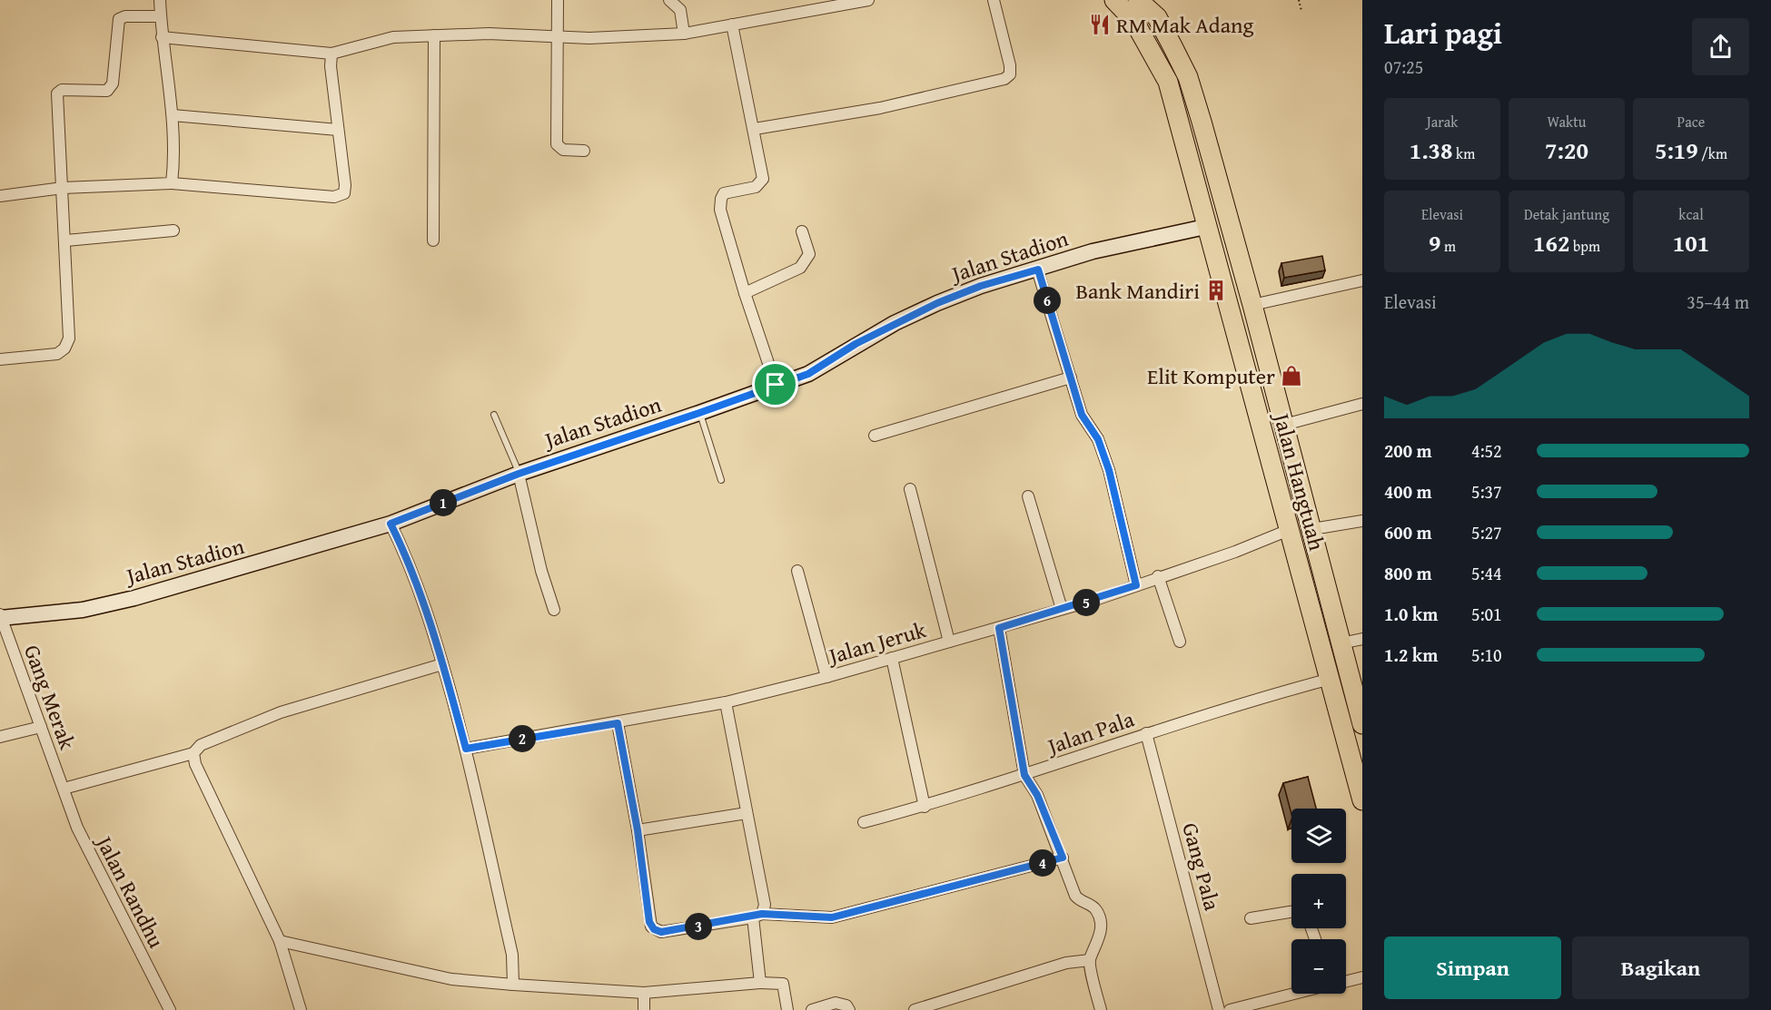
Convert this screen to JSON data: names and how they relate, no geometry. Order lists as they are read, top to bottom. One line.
{"streets":{"highway":["Jalan Hangtuah"],"street":["Jalan Stadion","Jalan Jeruk","Gang Merak","Jalan Pala","Gang Pala","Jalan Randhu"]},"crossings":[["Jalan Stadion","Jalan Hangtuah"],["Jalan Stadion","Gang Merak"],["Jalan Hangtuah","Jalan Jeruk"],["Jalan Hangtuah","Jalan Pala"],["Gang Merak","Jalan Randhu"],["Jalan Pala","Gang Pala"]],"places":{"restaurant":["RM Mak Adang"],"building":["Bank Mandiri"],"shop":["Elit Komputer"]},"page":{"heading":["Lari pagi","07:25"],"stats":[["Jarak","1.38 km"],["Waktu","7:20"],["Pace","5:19 /km"],["Elevasi","9 m"],["Detak jantung","162 bpm"],["kcal","101"]],"chart":["Elevasi","35–44 m"],"pins":["6","1","5","2","4","3"],"list":[{"name":"200 m","note":"4:52"},{"name":"400 m","note":"5:37"},{"name":"600 m","note":"5:27"},{"name":"800 m","note":"5:44"},{"name":"1.0 km","note":"5:01"},{"name":"1.2 km","note":"5:10"}],"map_buttons":["+","−"],"buttons":["Simpan","Bagikan"]}}
